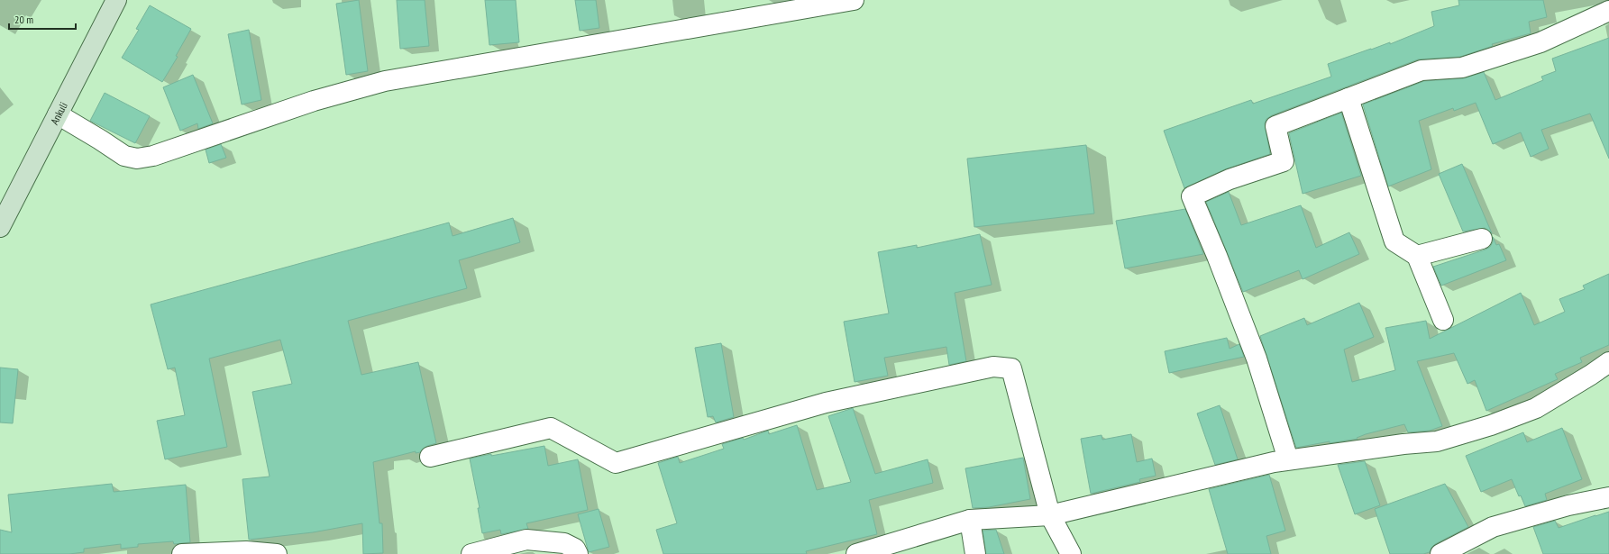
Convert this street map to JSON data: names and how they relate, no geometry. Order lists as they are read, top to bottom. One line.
{"streets":{"main road":["Ankuli"]},"scale_bar":"20 m"}
